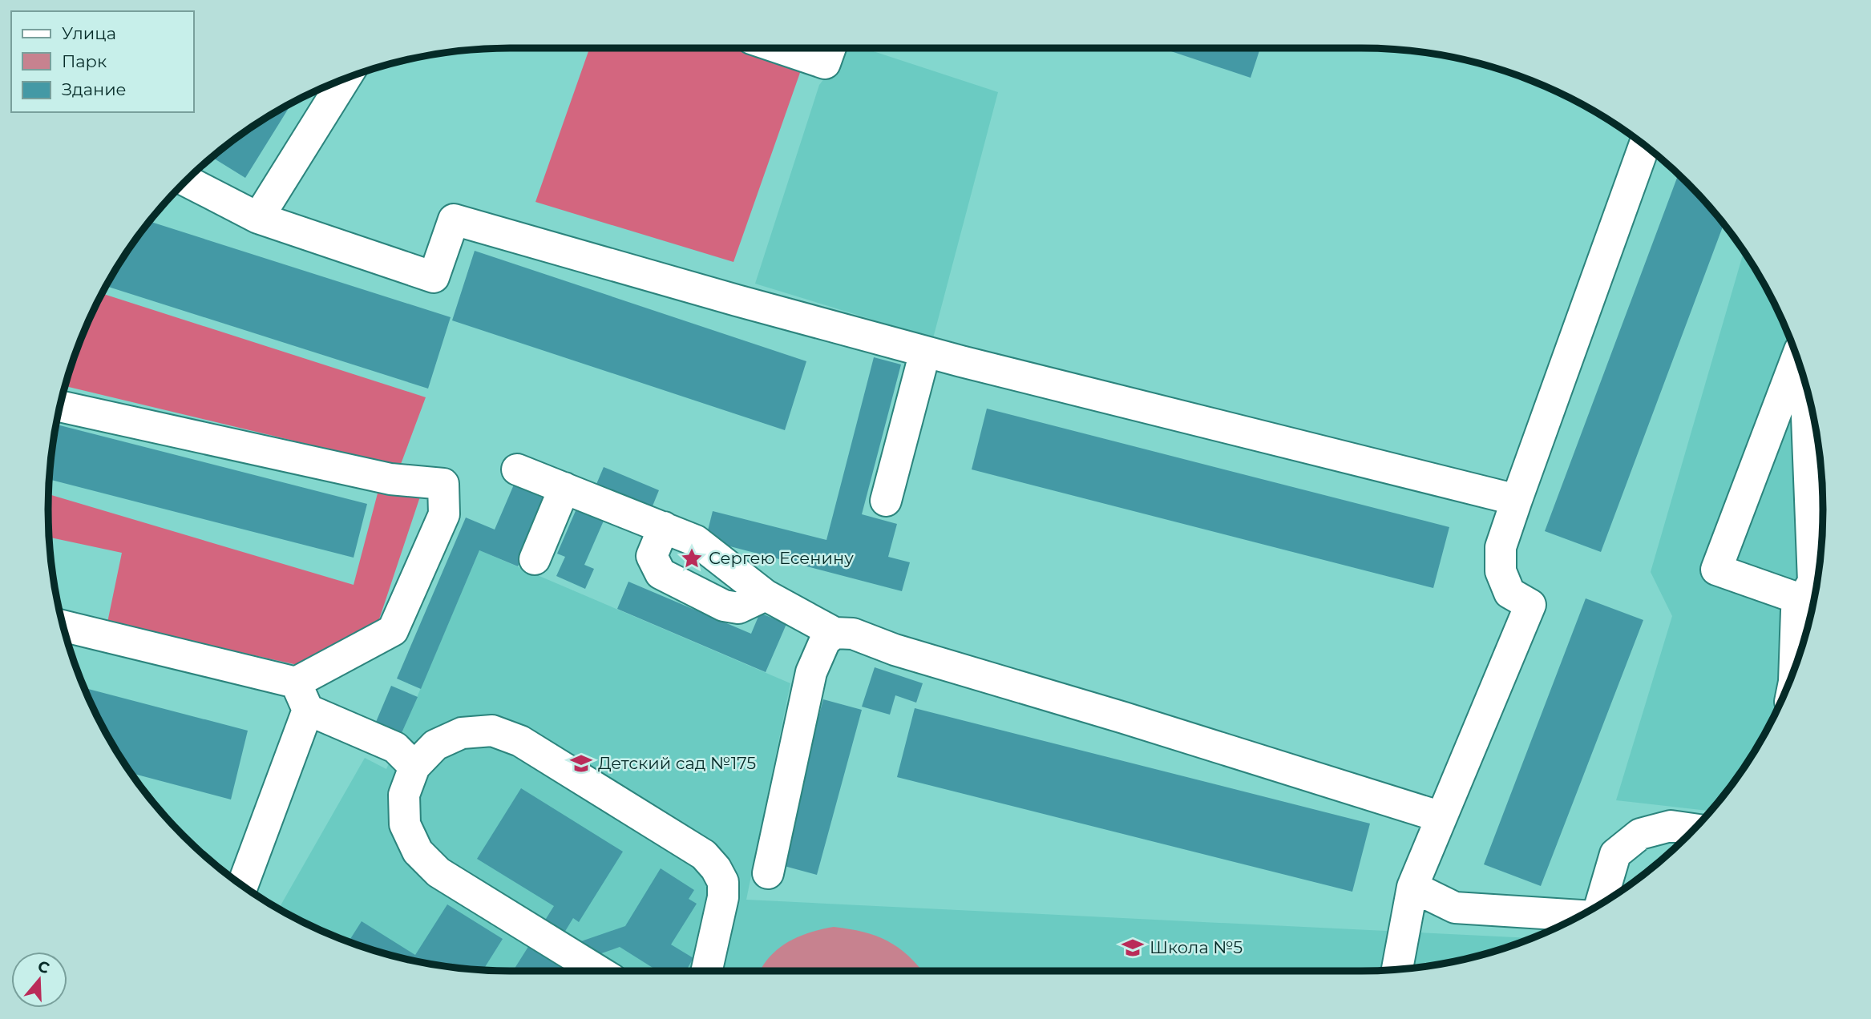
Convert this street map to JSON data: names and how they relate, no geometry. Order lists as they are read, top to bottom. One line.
{"places":{"place":["Сергею Есенину"],"school or university":["Детский сад №175","Школа №5"]},"legend":["Улица","Парк","Здание"],"north":"top"}
